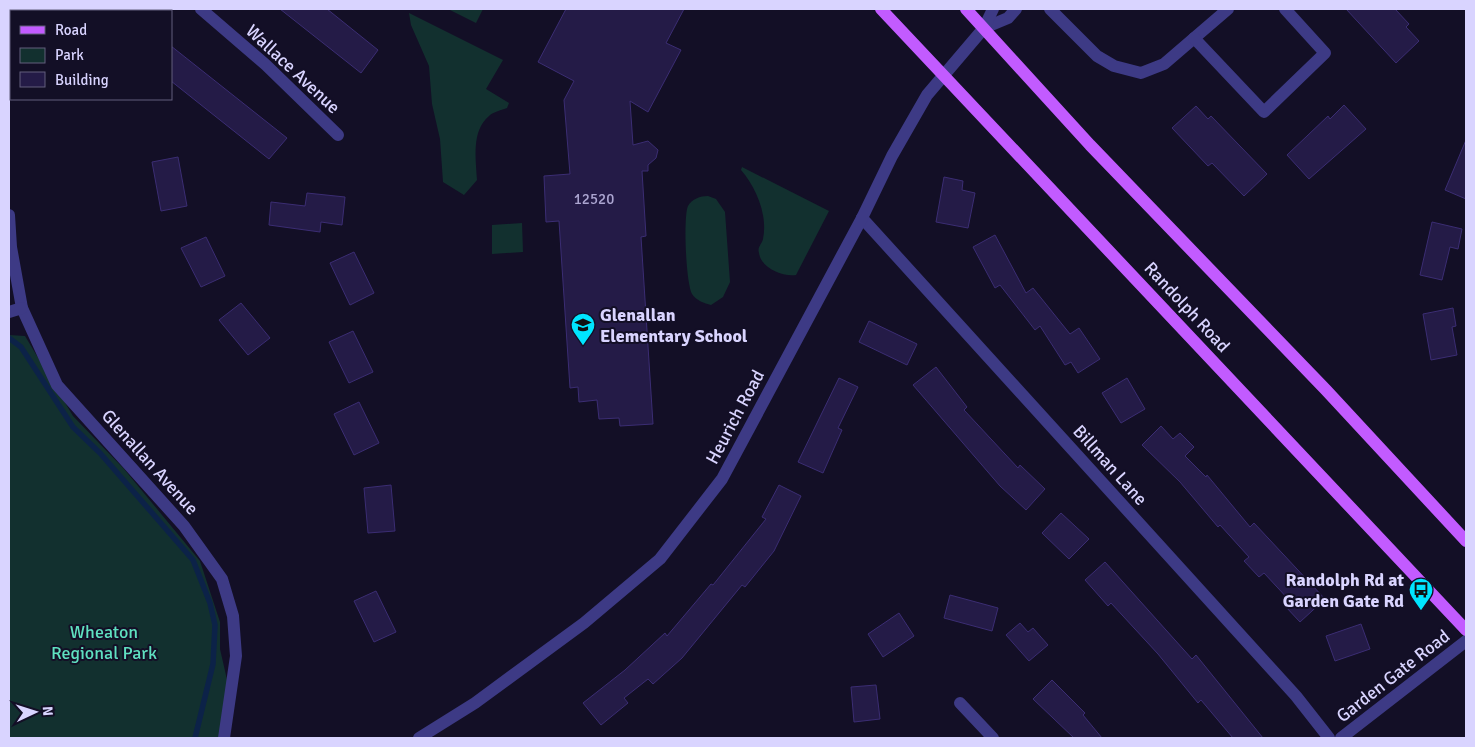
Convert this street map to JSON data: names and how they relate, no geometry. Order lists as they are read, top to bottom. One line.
{"streets":{"main road":["Randolph Road"],"street":["Wallace Avenue","Heurich Road","Glenallan Avenue","Billman Lane","Garden Gate Road"]},"crossings":[["Randolph Road","Heurich Road"],["Heurich Road","Billman Lane"]],"parks":["Wheaton Regional Park"],"places":{"school or university":["Glenallan Elementary School"],"bus stop":["Randolph Rd at Garden Gate Rd"]},"house_numbers":["12520"],"legend":["Road","Park","Building"],"north":"right"}
